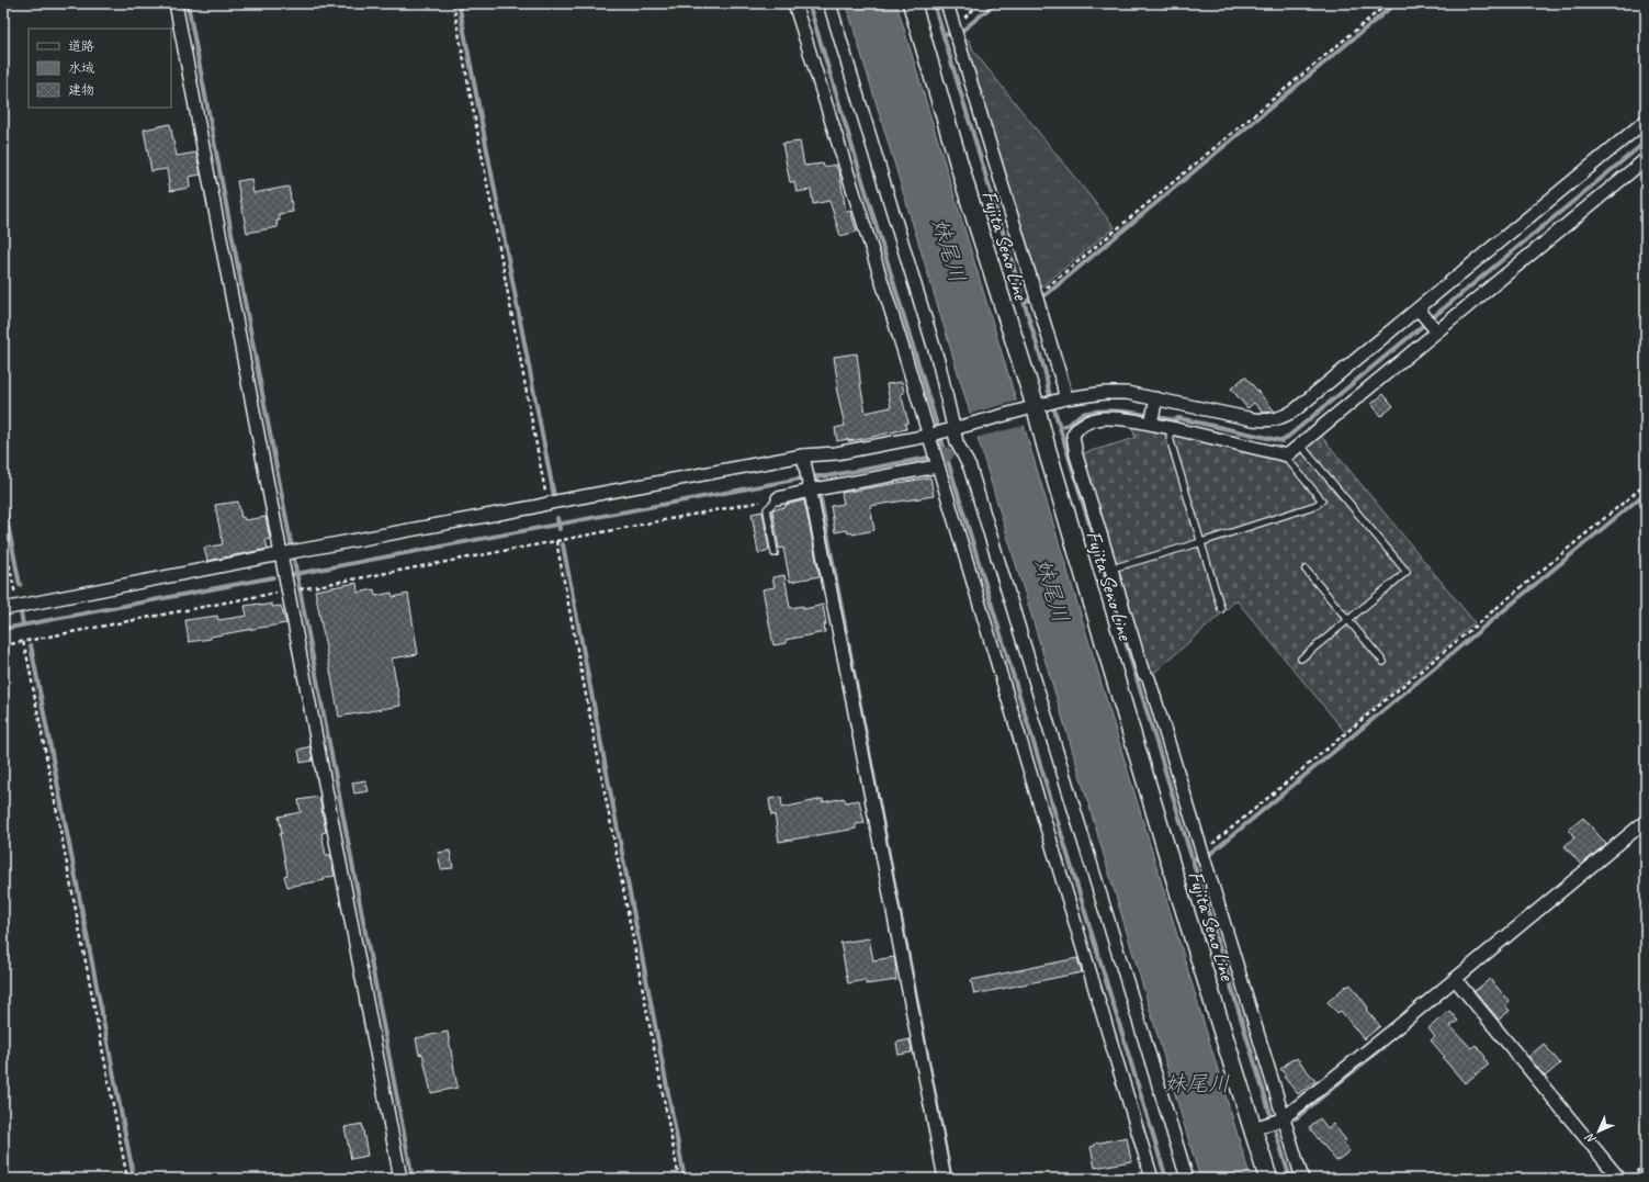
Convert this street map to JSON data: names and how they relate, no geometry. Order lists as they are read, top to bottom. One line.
{"streets":{"main road":["Fujita Seno Line"]},"water":["妹尾川"],"legend":["道路","水域","建物"],"north":"bottom left"}
